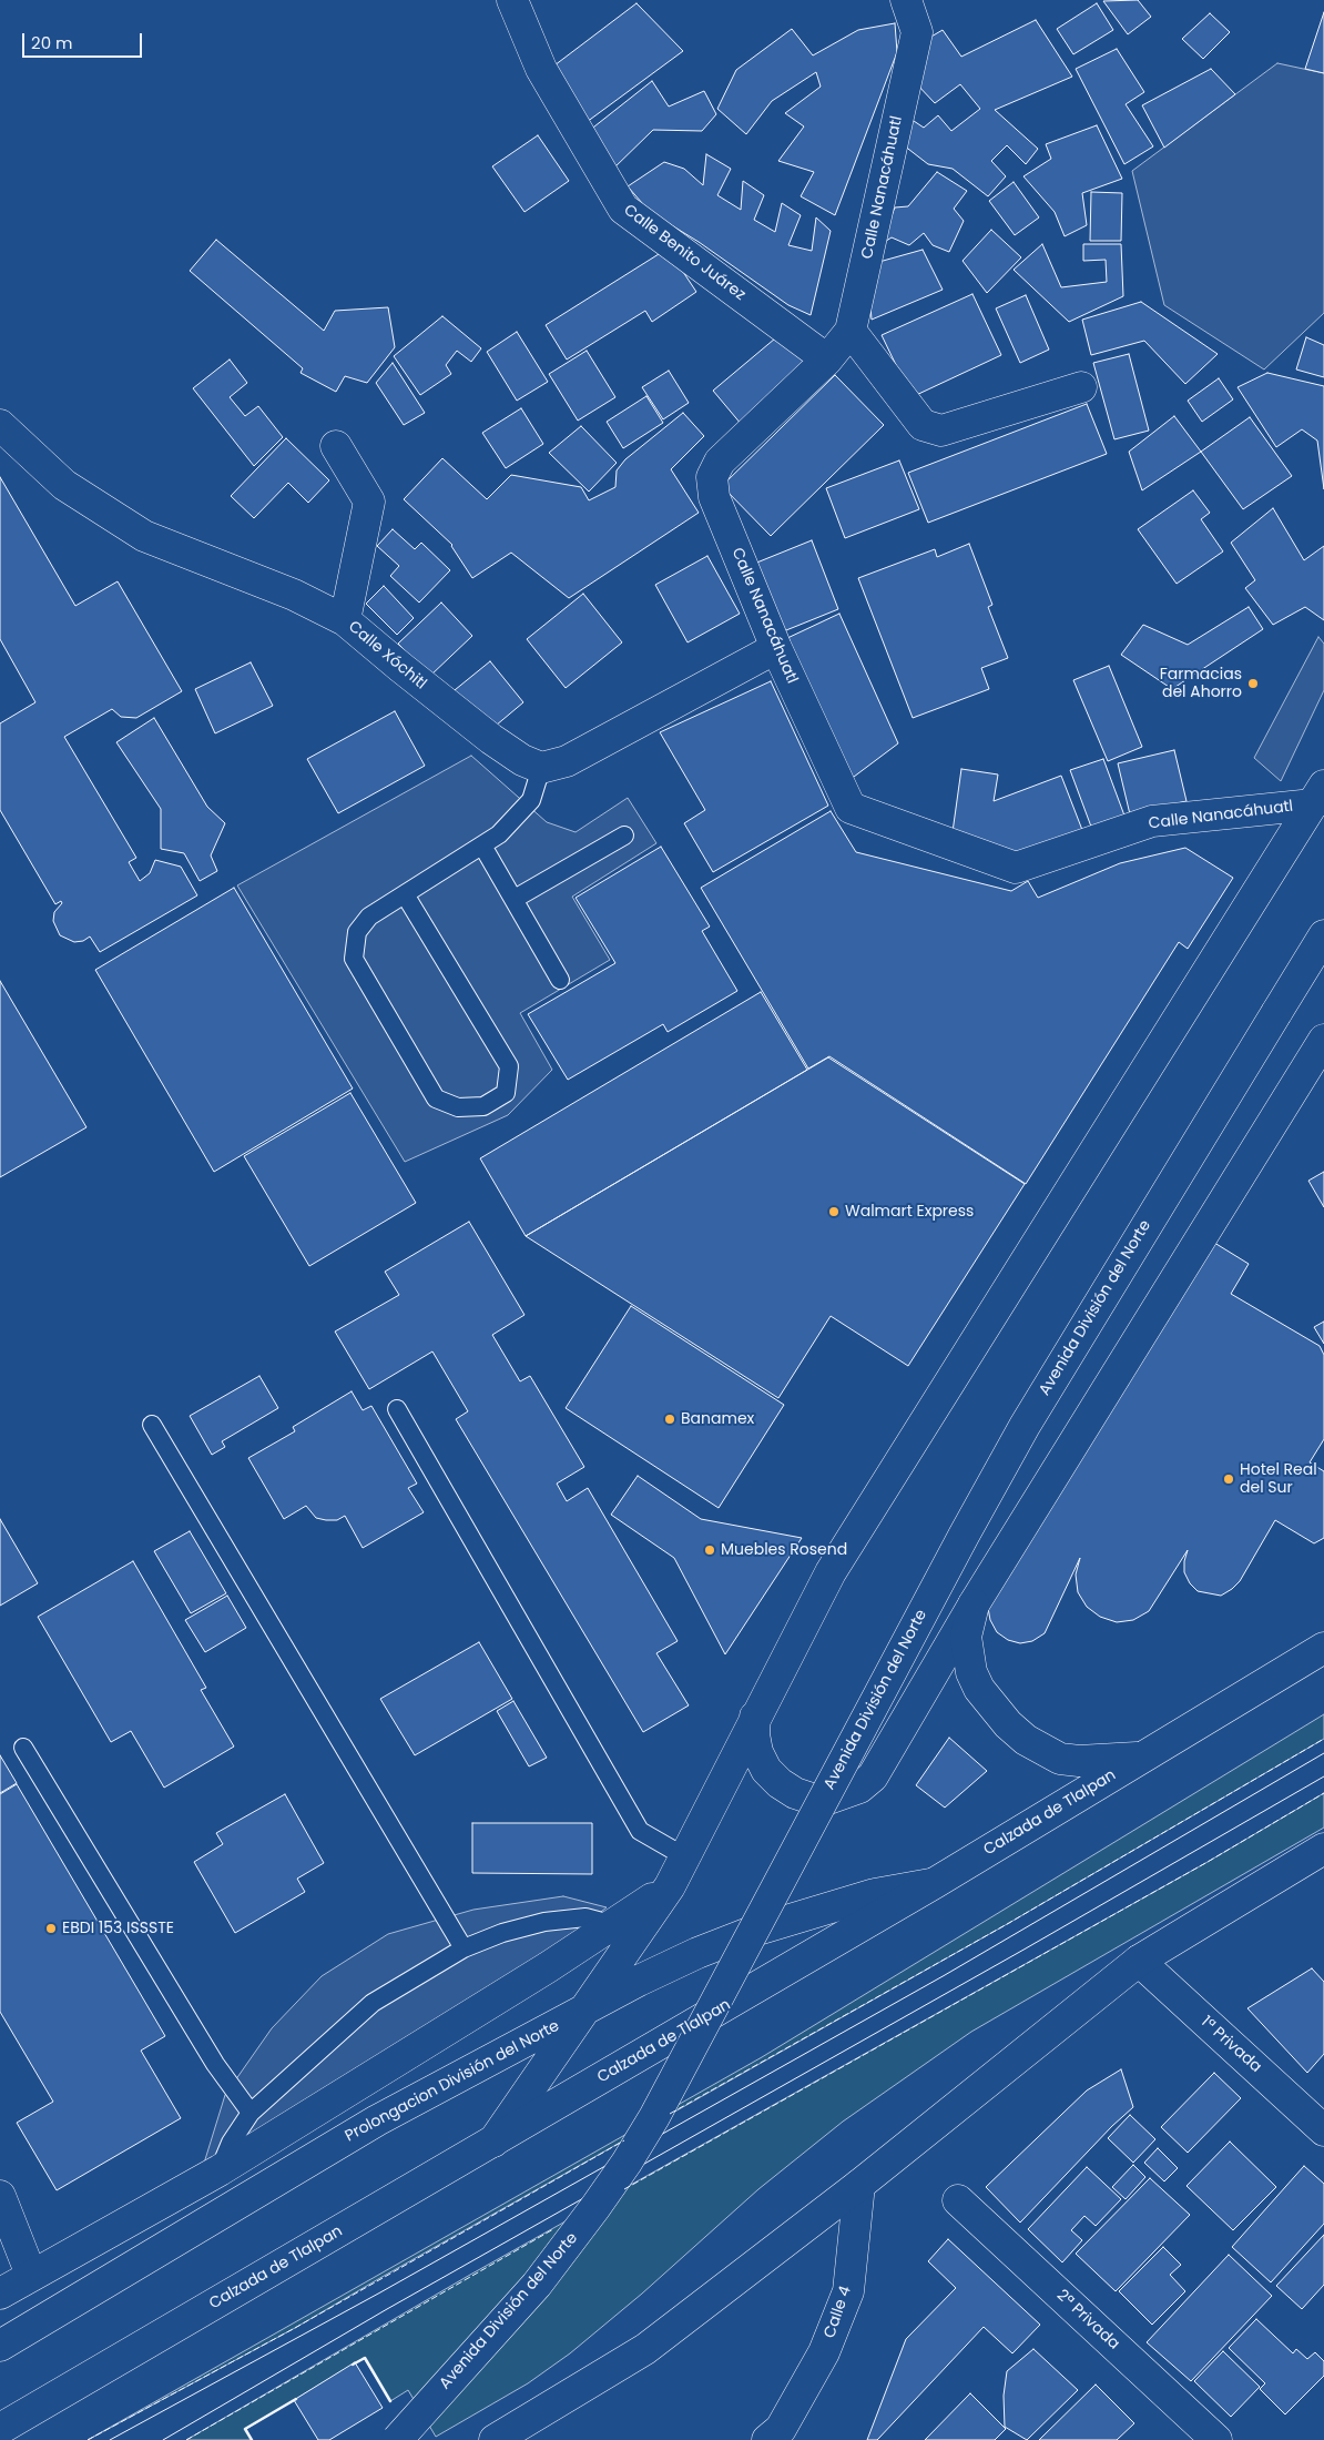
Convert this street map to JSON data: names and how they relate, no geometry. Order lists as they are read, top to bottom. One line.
{"streets":{"main road":["Calle Nanacáhuatl","Calle Benito Juárez","Calle Xóchitl","Avenida División del Norte","Calzada de Tlalpan","1ª Privada","Prolongacion División del Norte","Calle 4","2ª Privada"]},"crossings":[["Calle Nanacáhuatl","Calle Benito Juárez"],["Calzada de Tlalpan","Prolongacion División del Norte"]],"places":["Farmacias del Ahorro","Walmart Express","Banamex","Hotel Real del Sur","Muebles Rosend","EBDI 153 ISSSTE"],"scale_bar":"20 m"}
